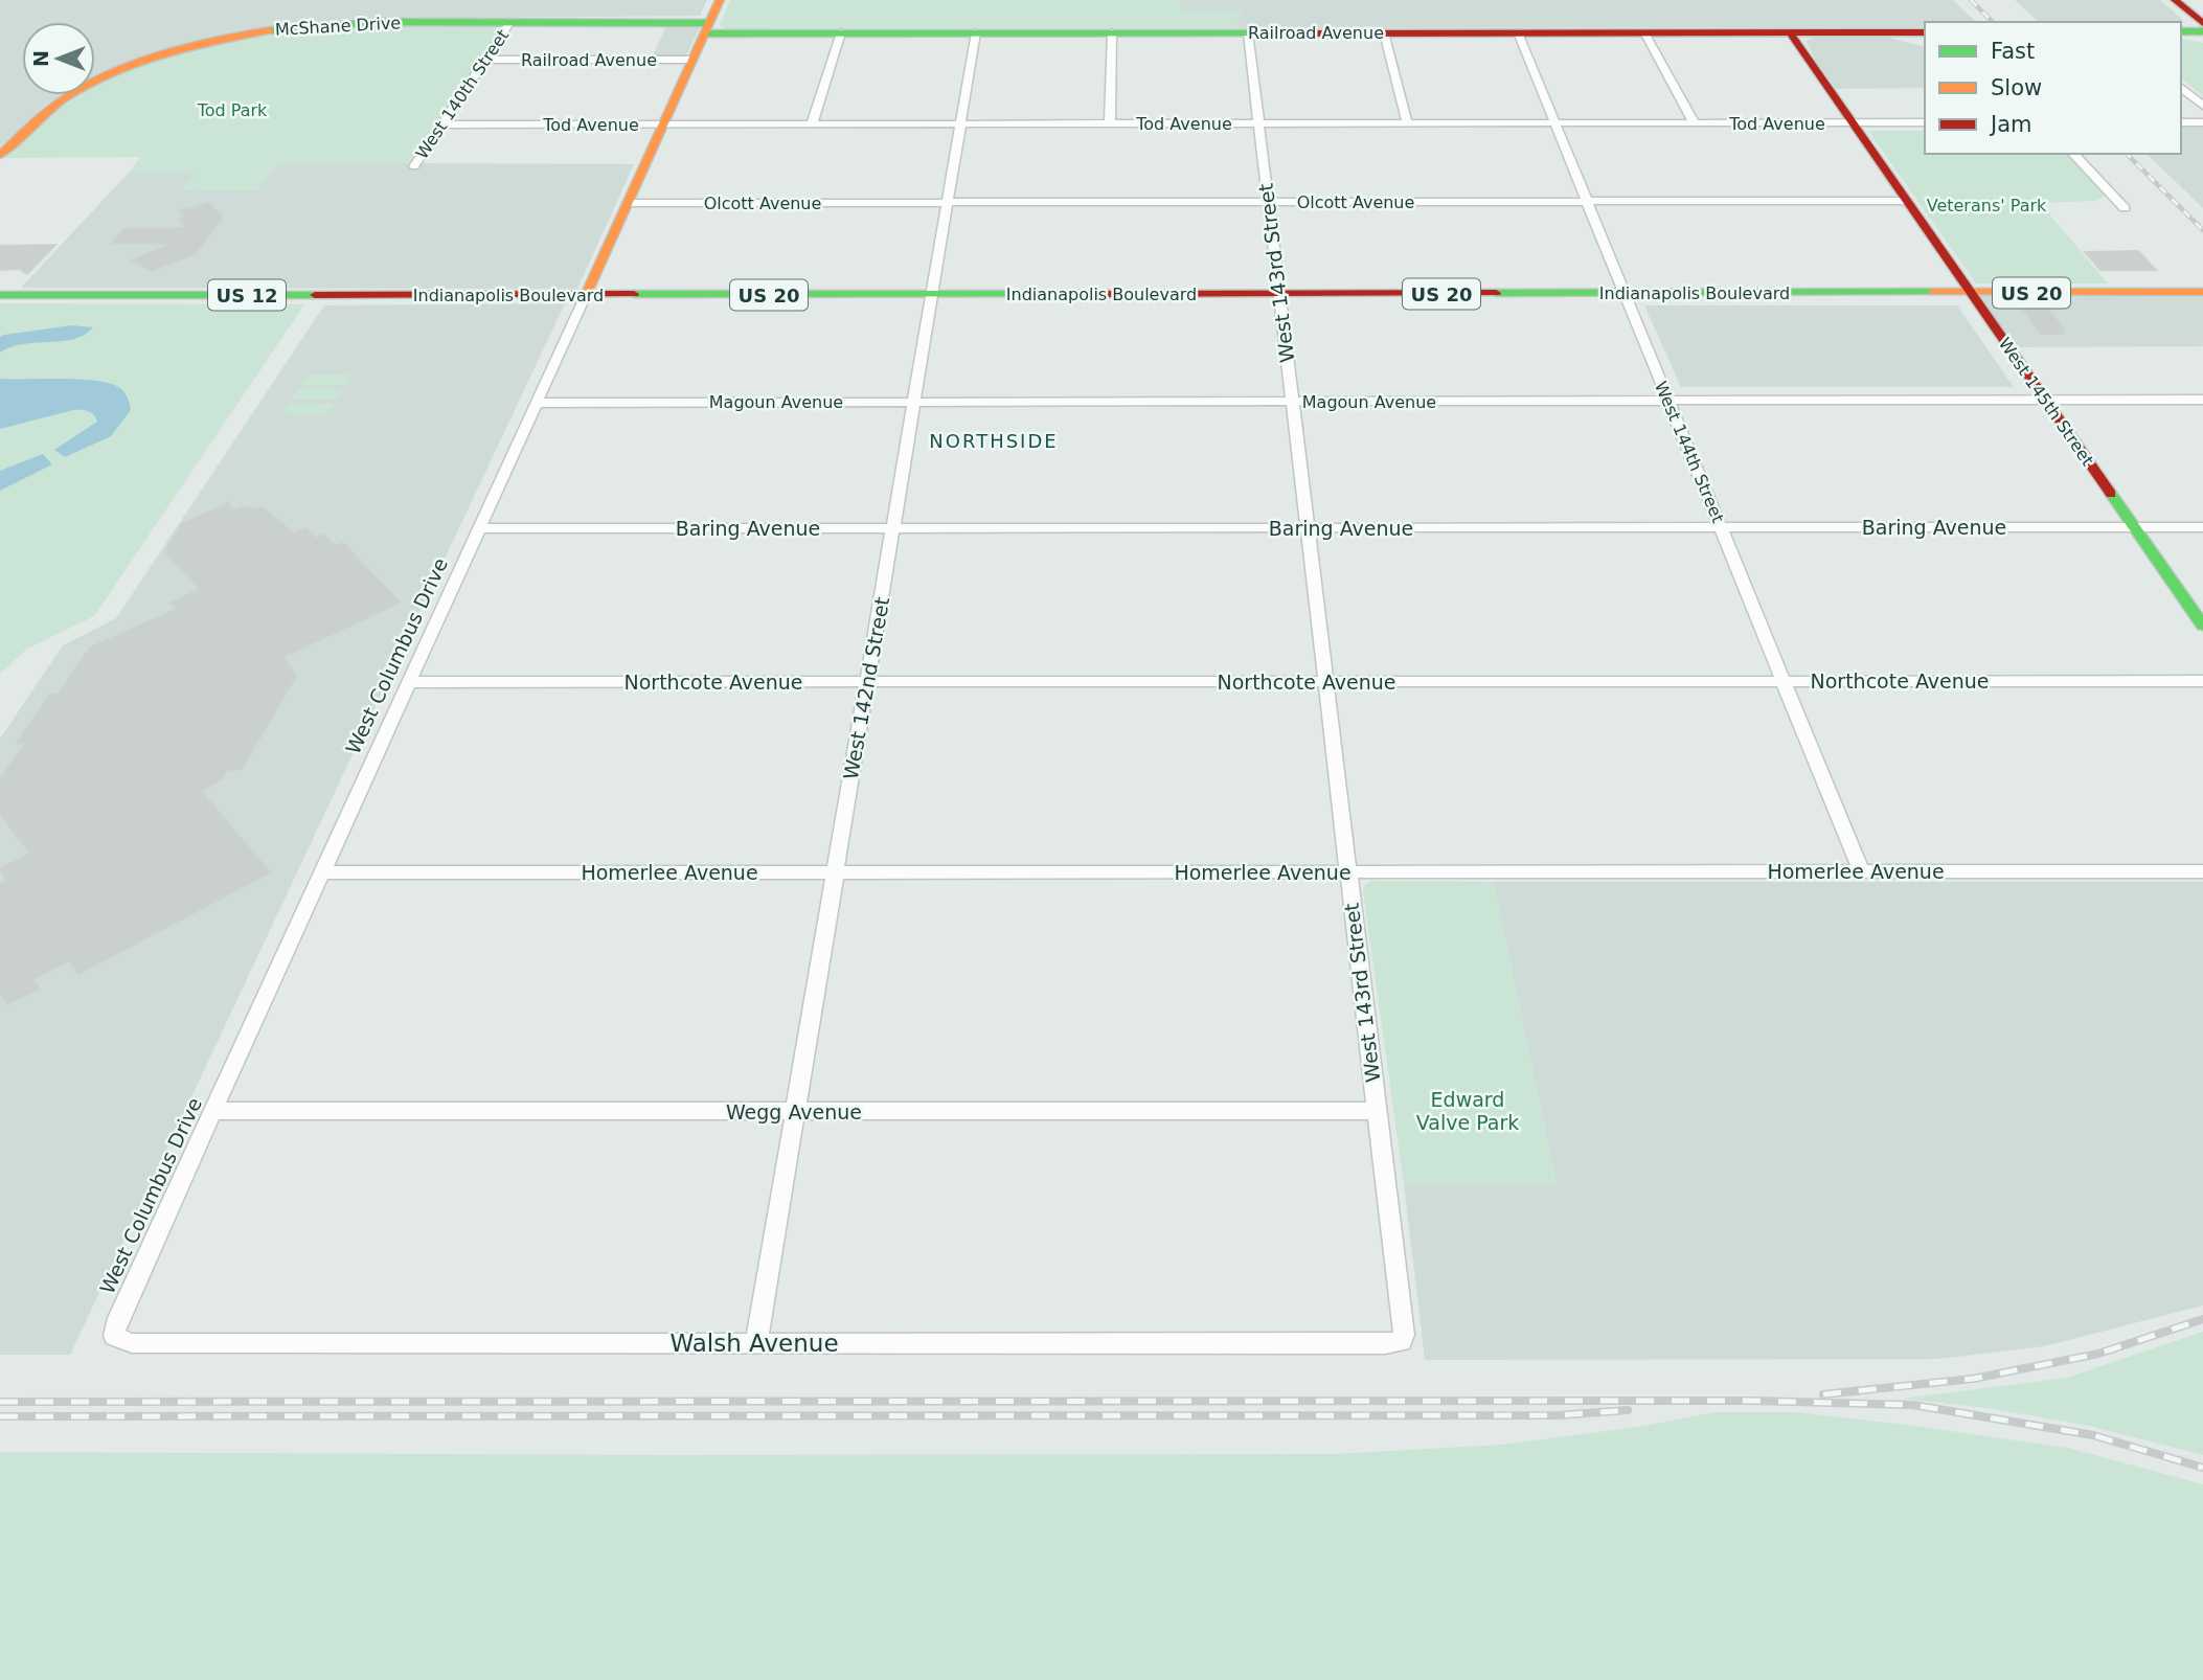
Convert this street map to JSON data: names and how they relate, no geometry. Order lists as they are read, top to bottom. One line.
{"streets":{"street":["McShane Drive","Railroad Avenue","West 140th Street","Tod Avenue","Olcott Avenue","West 143rd Street","Indianapolis Boulevard","US 20","US 12","Magoun Avenue","West 145th Street","West 144th Street","Baring Avenue","West Columbus Drive","Northcote Avenue","West 142nd Street","Homerlee Avenue","Wegg Avenue","Walsh Avenue"]},"crossings":[["McShane Drive","Railroad Avenue"],["McShane Drive","West 140th Street"],["McShane Drive","West Columbus Drive"],["Railroad Avenue","West 140th Street"],["Railroad Avenue","West 143rd Street"],["Railroad Avenue","West 145th Street"],["Railroad Avenue","West 144th Street"],["Railroad Avenue","West Columbus Drive"],["Railroad Avenue","West 142nd Street"],["West 140th Street","Tod Avenue"],["Tod Avenue","West 143rd Street"],["Tod Avenue","West 145th Street"],["Tod Avenue","West 144th Street"],["Tod Avenue","West Columbus Drive"],["Tod Avenue","West 142nd Street"],["Olcott Avenue","West 143rd Street"],["Olcott Avenue","West 145th Street"],["Olcott Avenue","West 144th Street"],["Olcott Avenue","West Columbus Drive"],["Olcott Avenue","West 142nd Street"],["West 143rd Street","Indianapolis Boulevard"],["West 143rd Street","Magoun Avenue"],["West 143rd Street","Baring Avenue"],["West 143rd Street","Northcote Avenue"],["West 143rd Street","Homerlee Avenue"],["West 143rd Street","Wegg Avenue"],["West 143rd Street","Walsh Avenue"],["Indianapolis Boulevard","West 145th Street"],["Indianapolis Boulevard","West 144th Street"],["Indianapolis Boulevard","West Columbus Drive"],["Indianapolis Boulevard","West 142nd Street"],["Magoun Avenue","West 145th Street"],["Magoun Avenue","West 144th Street"],["Magoun Avenue","West Columbus Drive"],["Magoun Avenue","West 142nd Street"],["West 145th Street","Baring Avenue"],["West 144th Street","Baring Avenue"],["West 144th Street","Northcote Avenue"],["West 144th Street","Homerlee Avenue"],["Baring Avenue","West Columbus Drive"],["Baring Avenue","West 142nd Street"],["West Columbus Drive","Northcote Avenue"],["West Columbus Drive","Homerlee Avenue"],["West Columbus Drive","Wegg Avenue"],["West Columbus Drive","Walsh Avenue"],["Northcote Avenue","West 142nd Street"],["West 142nd Street","Homerlee Avenue"],["West 142nd Street","Wegg Avenue"],["West 142nd Street","Walsh Avenue"]],"districts":["NORTHSIDE"],"parks":["Tod Park","Veterans' Park","Edward Valve Park"],"legend":["Fast","Slow","Jam"],"north":"left"}
